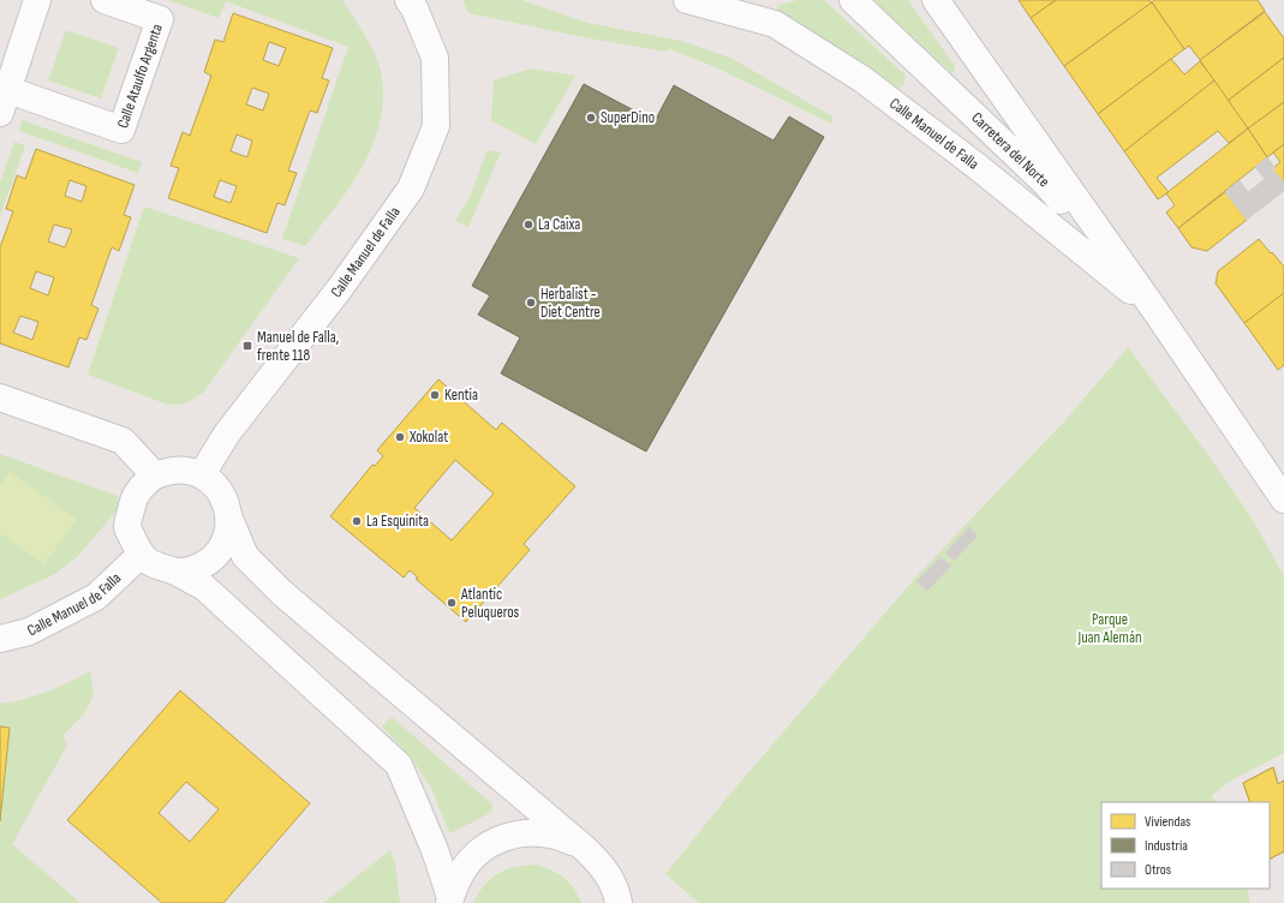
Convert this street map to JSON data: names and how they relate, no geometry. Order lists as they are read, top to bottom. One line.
{"streets":{"street":["Calle Ataulfo Argenta","Calle Manuel de Falla","Carretera del Norte"]},"crossings":[["Calle Manuel de Falla","Carretera del Norte"]],"parks":["Parque Juan Alemán"],"places":{"other":["SuperDino","La Caixa","Herbalist - Diet Centre","Kentia","Xokolat","La Esquinita","Atlantic Peluqueros"],"transit":["Manuel de Falla, frente 118"]},"legend":["Viviendas","Industria","Otros"]}
